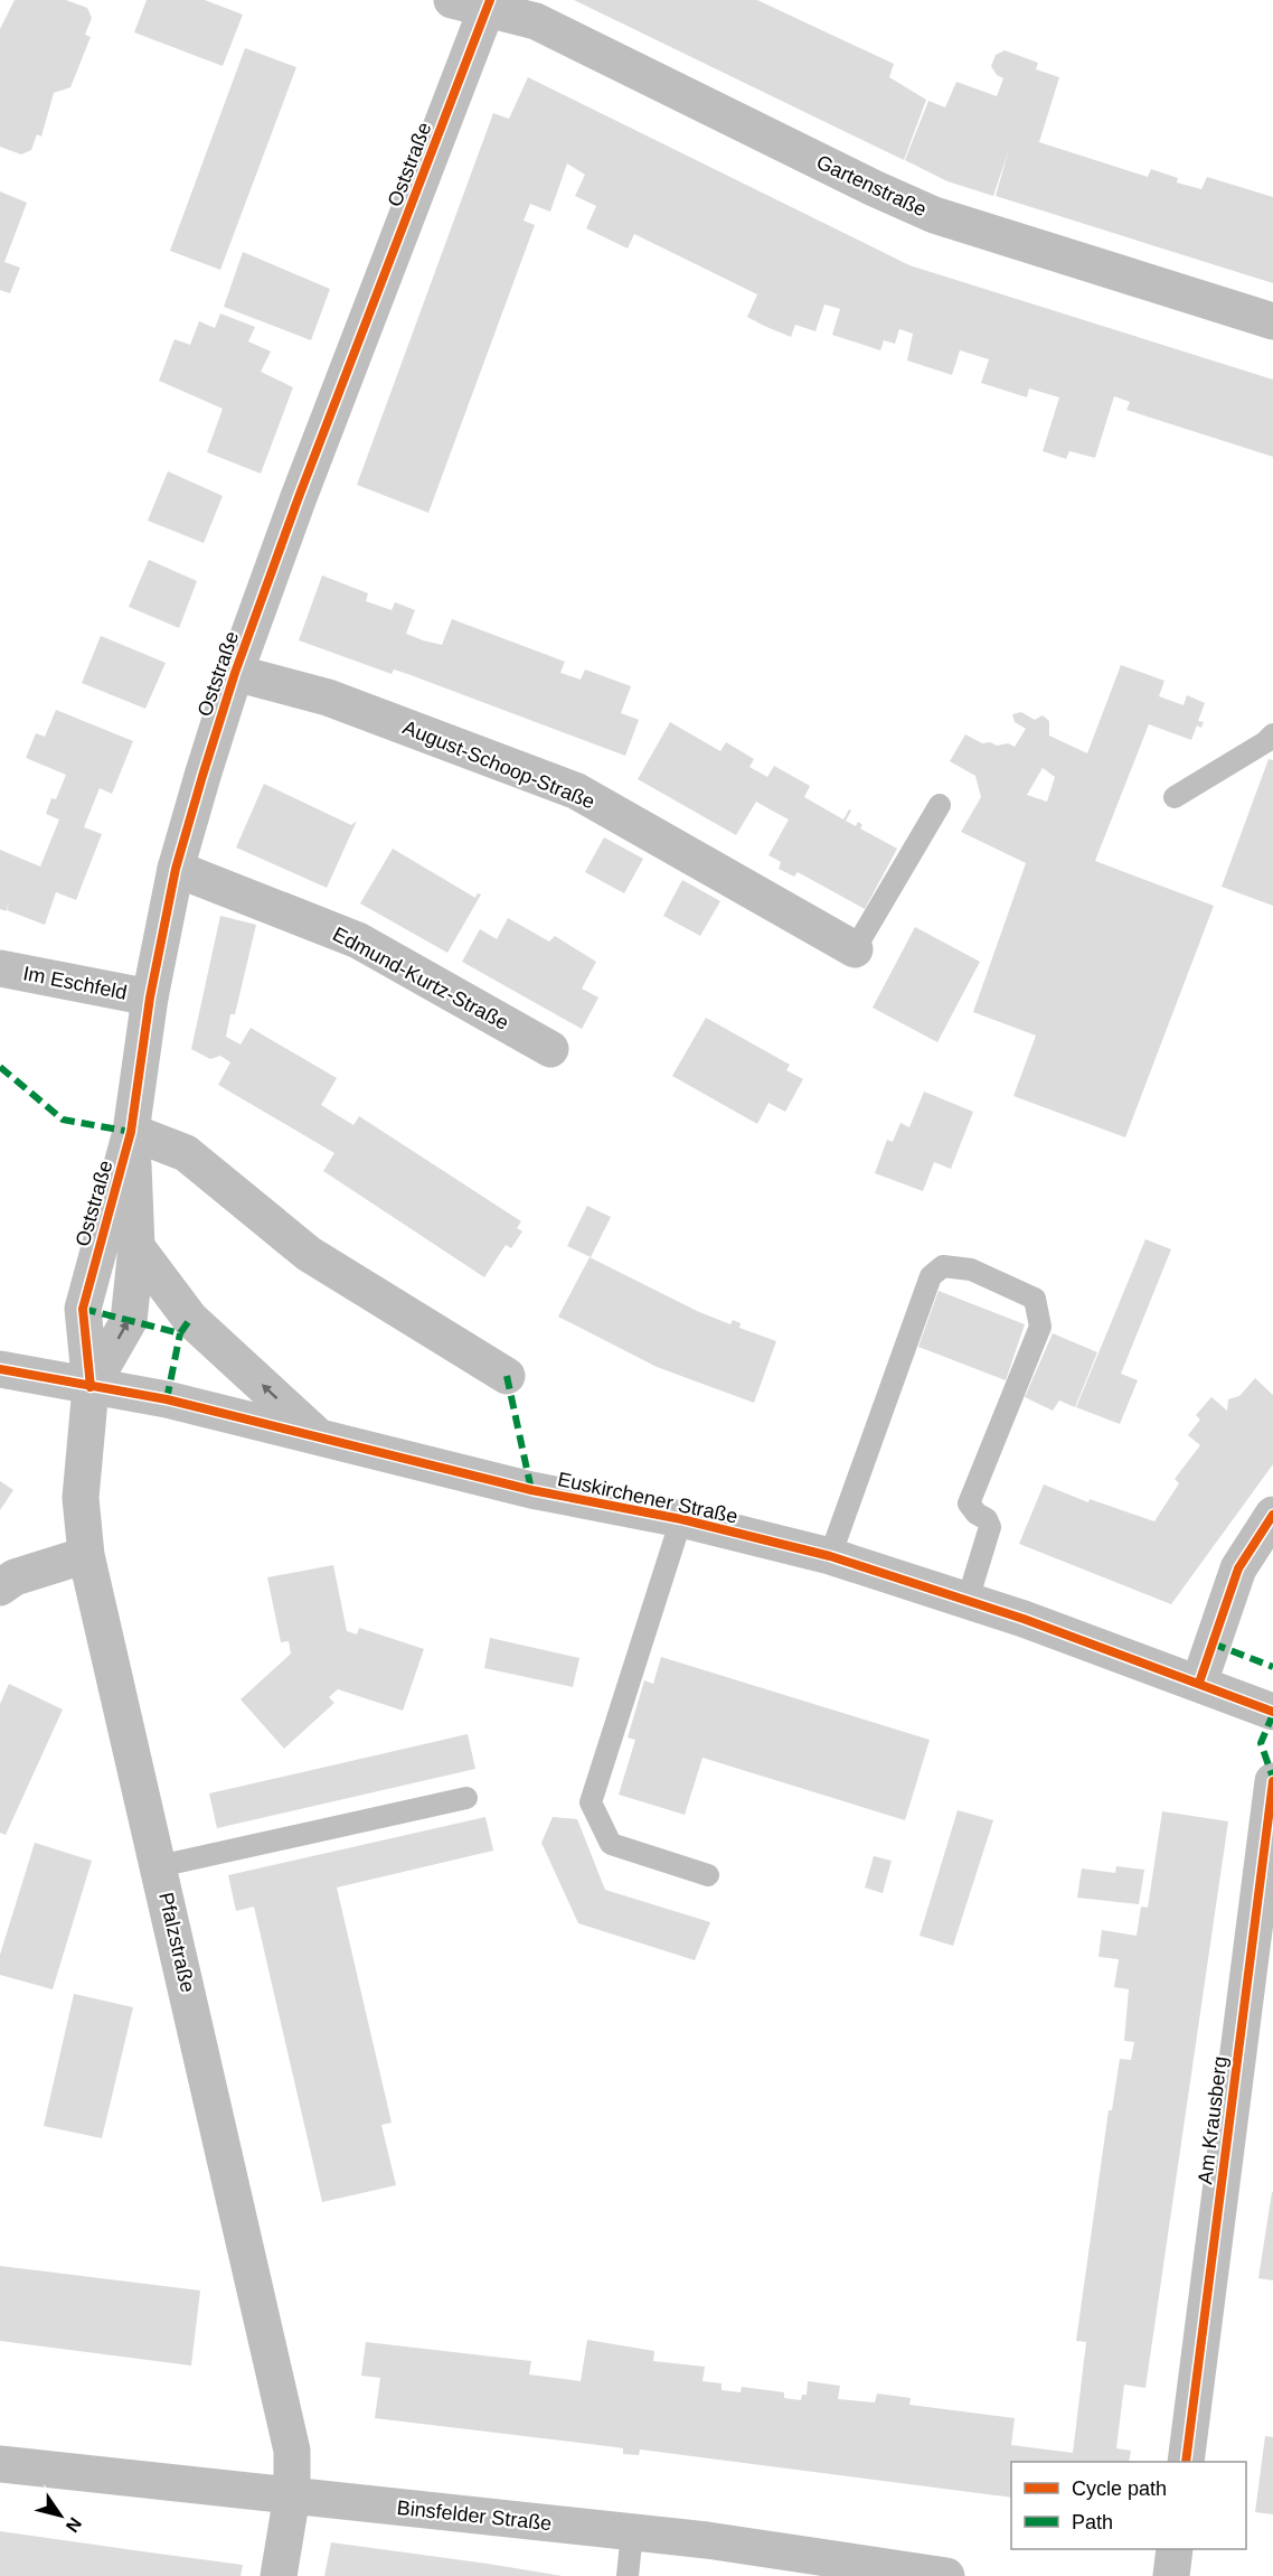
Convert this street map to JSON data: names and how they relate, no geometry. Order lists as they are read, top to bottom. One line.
{"streets":{"street":["Oststraße","Gartenstraße","August-Schoop-Straße","Edmund-Kurtz-Straße","Im Eschfeld","Euskirchener Straße","Pfalzstraße","Am Krausberg","Binsfelder Straße"]},"crossings":[["Oststraße","Gartenstraße"],["Oststraße","August-Schoop-Straße"],["Oststraße","Edmund-Kurtz-Straße"],["Oststraße","Im Eschfeld"],["Oststraße","Euskirchener Straße"],["Oststraße","Pfalzstraße"],["Euskirchener Straße","Pfalzstraße"],["Pfalzstraße","Binsfelder Straße"]],"legend":["Cycle path","Path"],"north":"bottom right"}
